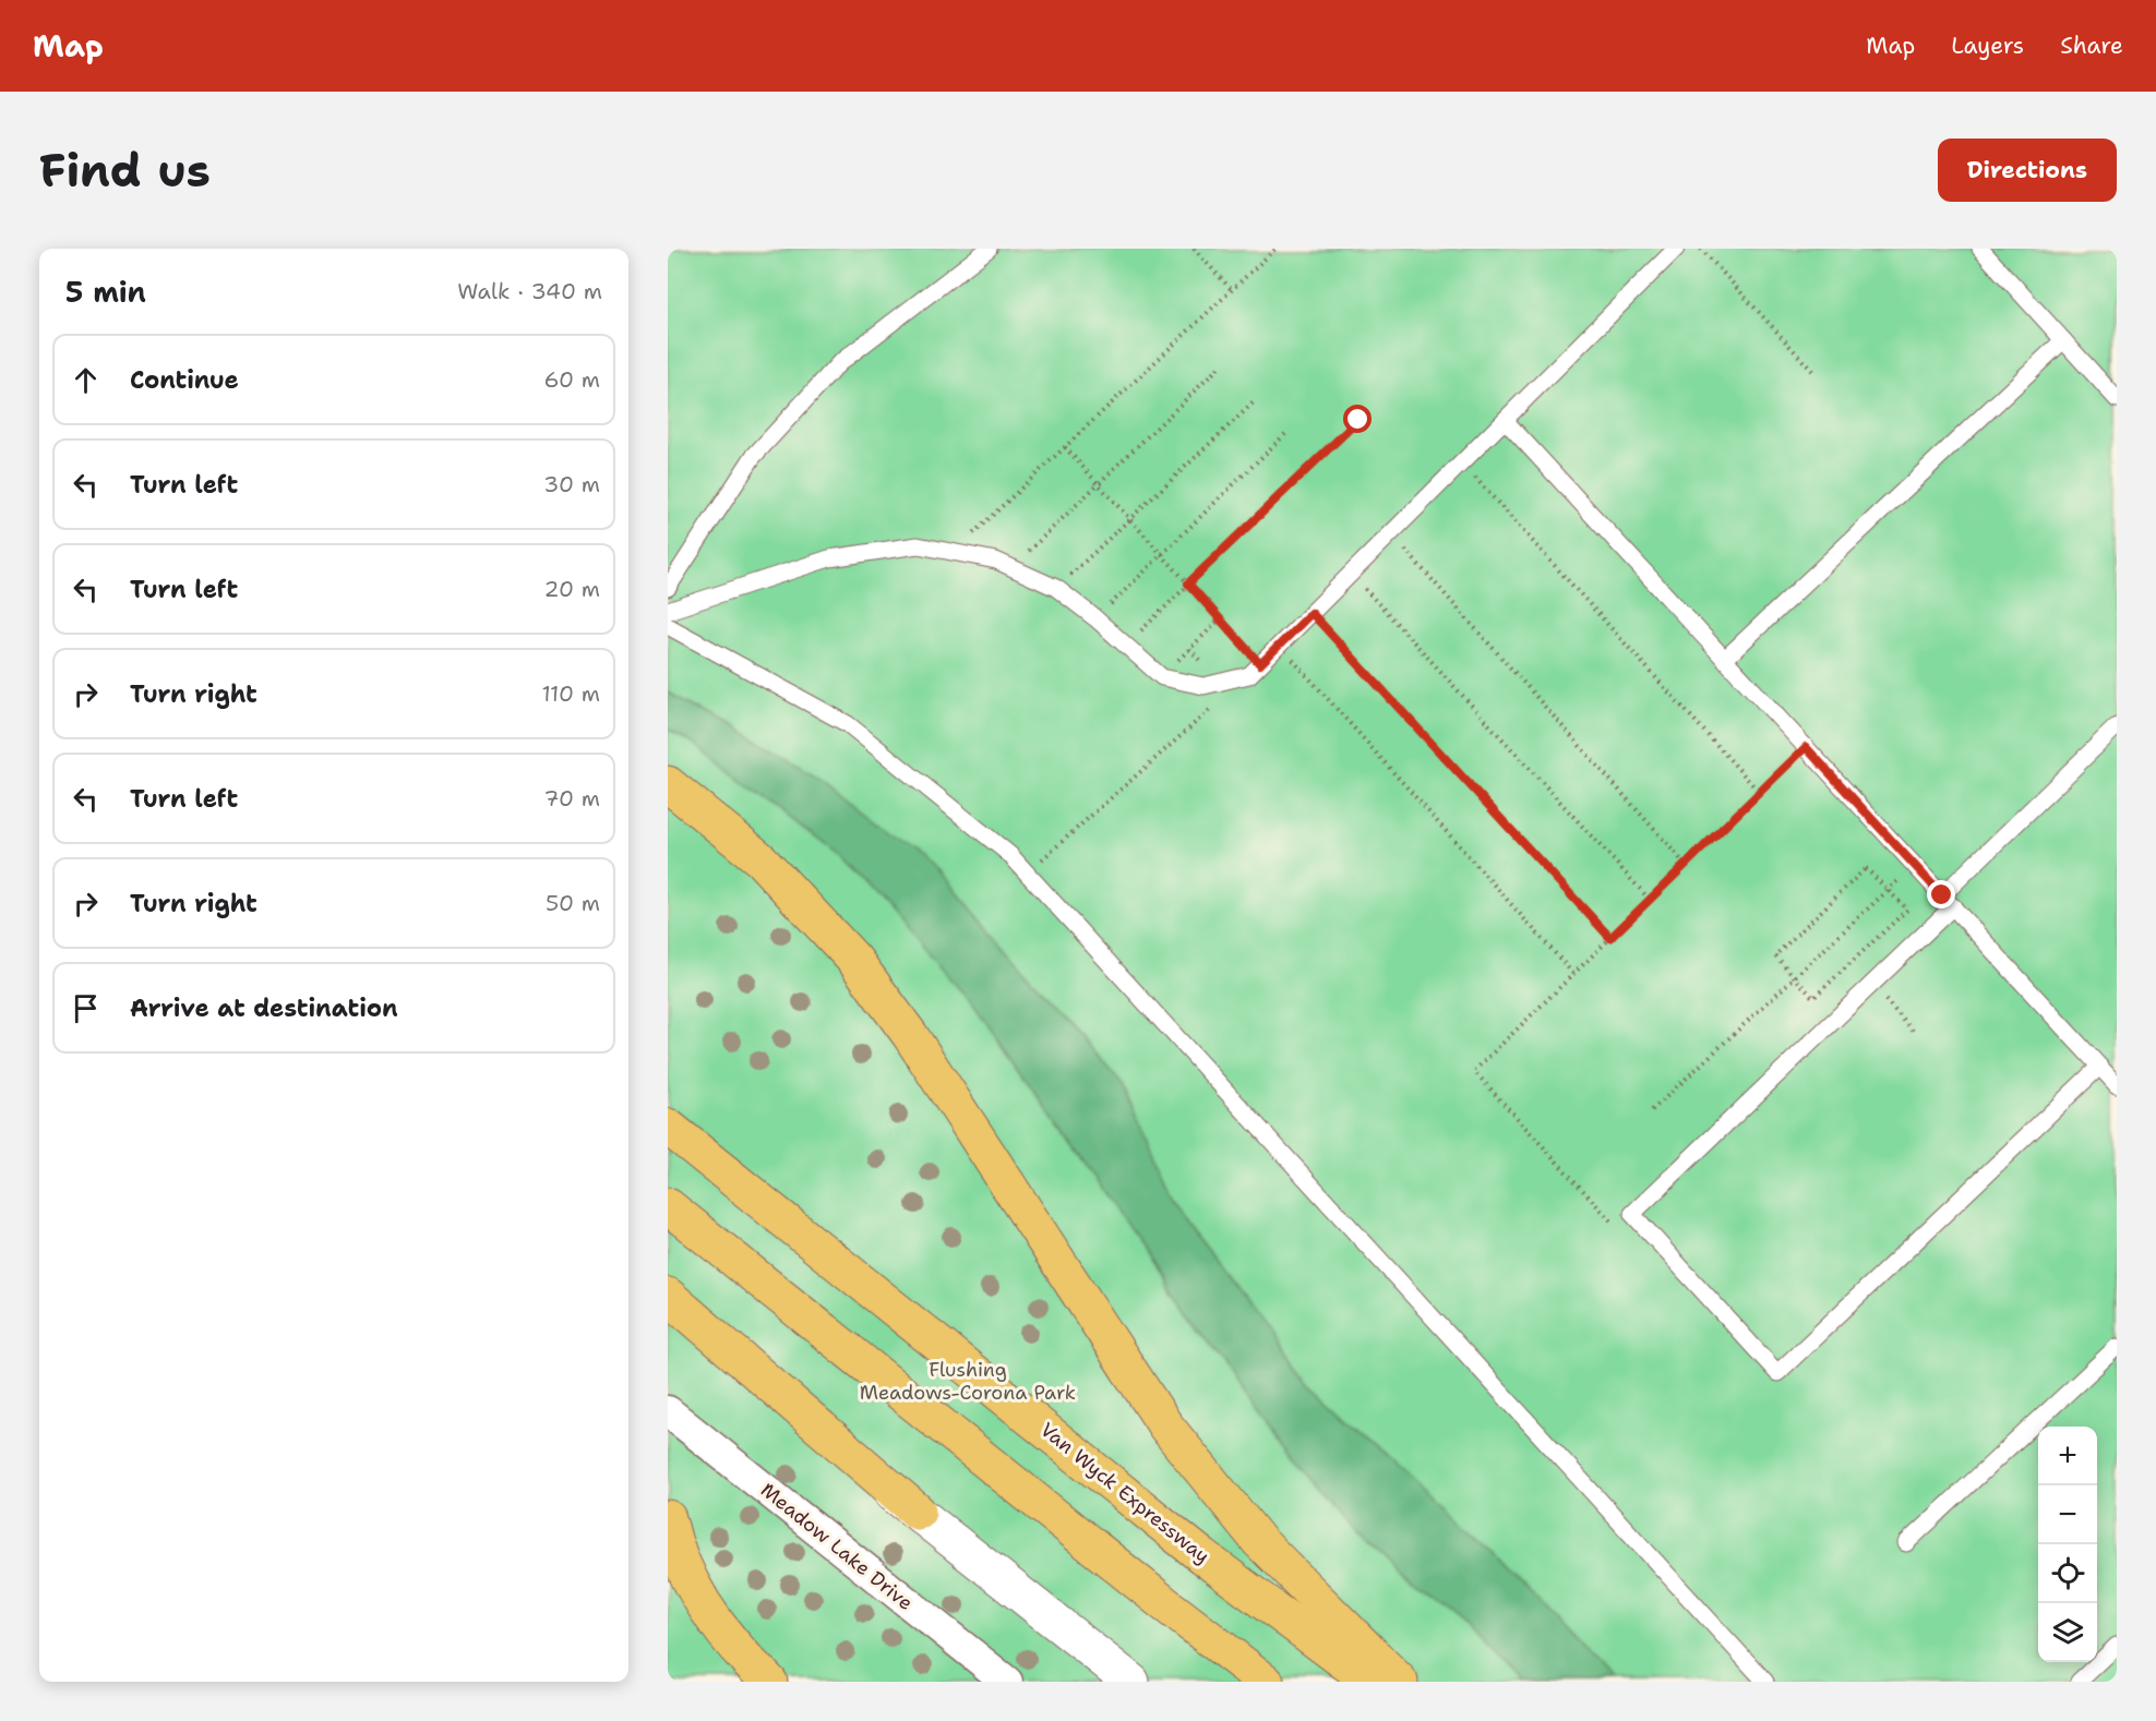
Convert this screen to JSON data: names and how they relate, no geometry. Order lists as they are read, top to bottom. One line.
{"streets":{"highway":["Van Wyck Expressway"],"street":["Meadow Lake Drive"]},"parks":["Flushing Meadows-Corona Park"],"page":{"header":"Map","nav":["Map","Layers","Share"],"buttons":"Directions","title":"Find us","heading":["5 min","Walk · 340 m"],"list":[["Continue","60 m"],["Turn left","30 m"],["Turn left","20 m"],["Turn right","110 m"],["Turn left","70 m"],["Turn right","50 m"],"Arrive at destination"],"map_buttons":["+","−"]}}
